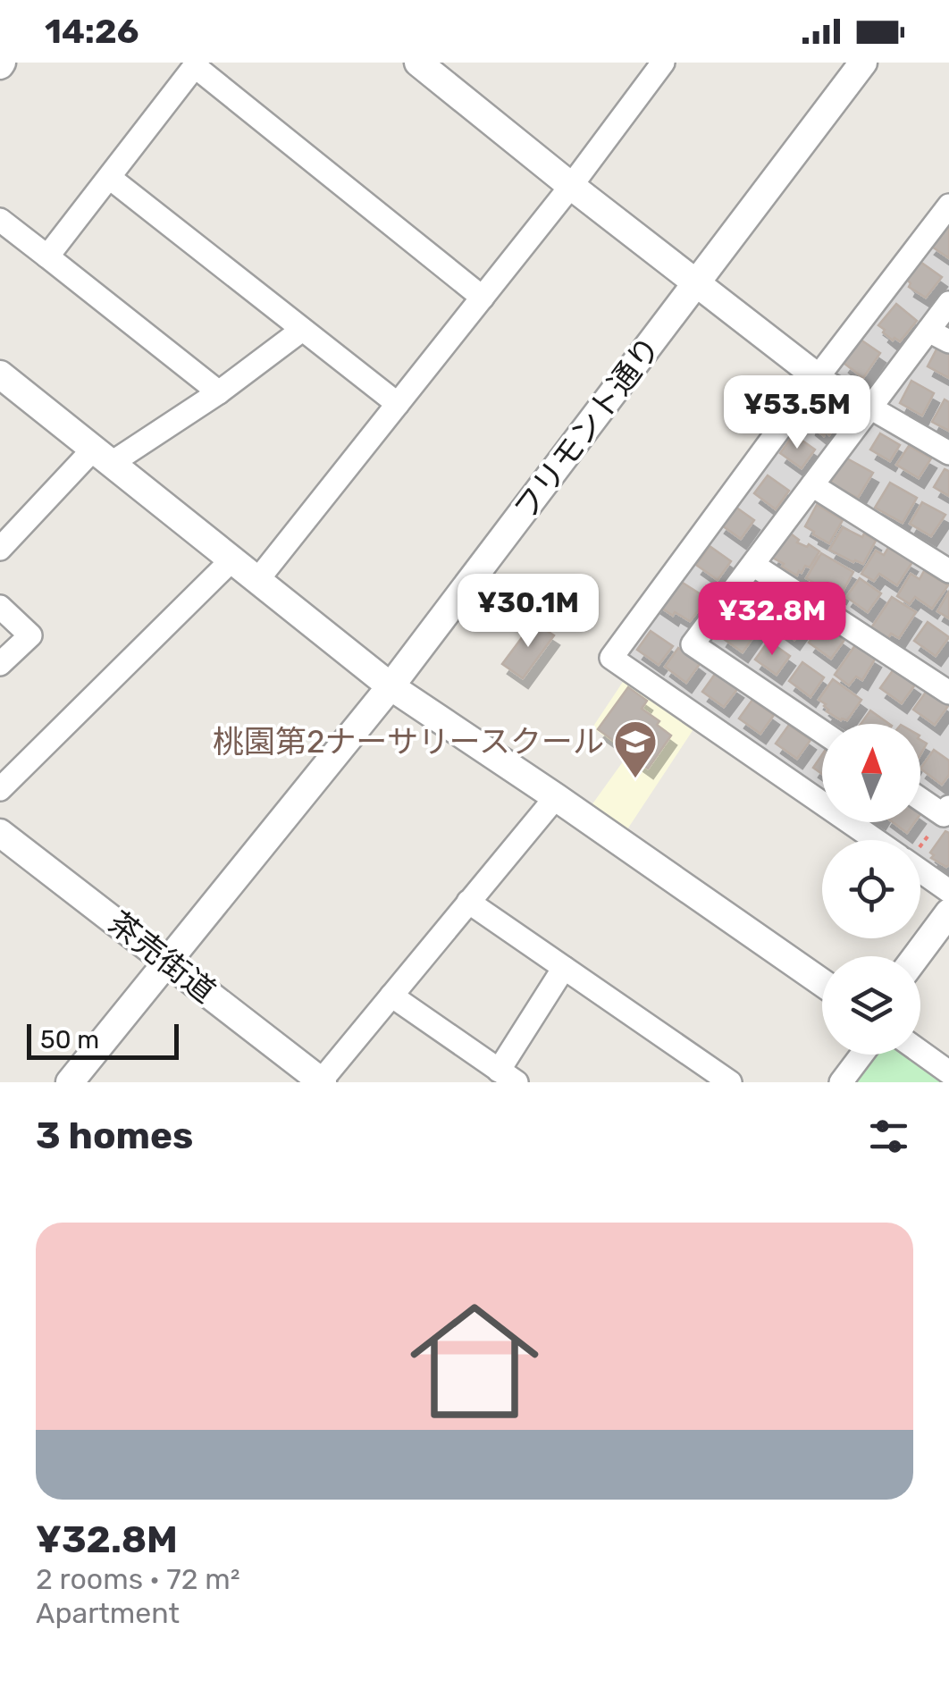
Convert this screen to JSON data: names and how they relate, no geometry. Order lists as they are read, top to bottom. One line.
{"streets":{"street":["フリモント通り","茶売街道"]},"crossings":[["フリモント通り","茶売街道"]],"places":{"school or university":["桃園第2ナーサリースクール"]},"scale_bar":"50 m","north":"top","page":{"status":"14:26","price":["¥53.5M","¥30.1M","¥32.8M"],"scale":"50 m","heading":"3 homes","list":[{"name":"¥32.8M","note":"2 rooms · 72 m² · Apartment"}]}}
